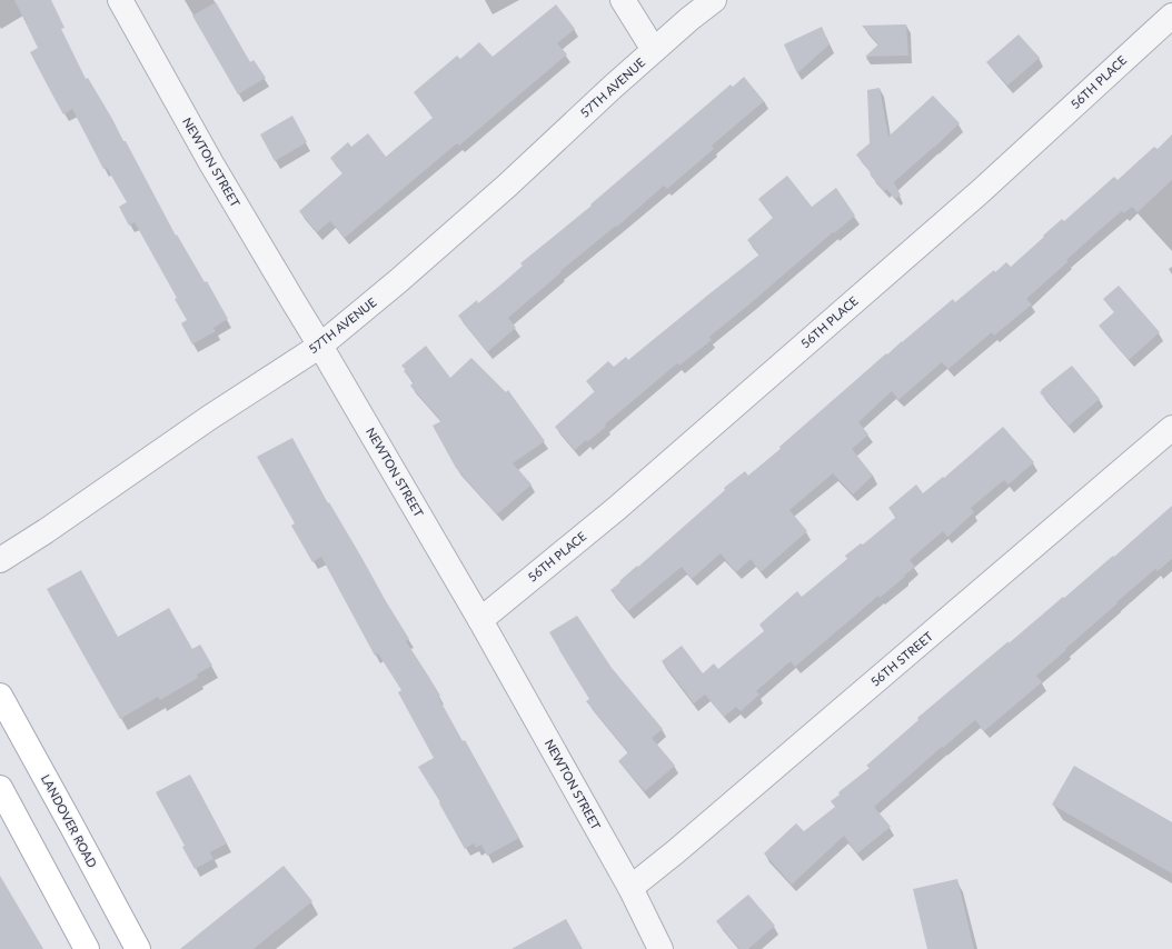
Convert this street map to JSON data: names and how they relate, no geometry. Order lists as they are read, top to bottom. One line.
{"streets":{"main road":["LANDOVER ROAD"],"street":["56TH PLACE","57TH AVENUE","NEWTON STREET","56TH STREET"]},"crossings":[["56TH PLACE","NEWTON STREET"],["57TH AVENUE","NEWTON STREET"],["NEWTON STREET","56TH STREET"]]}
